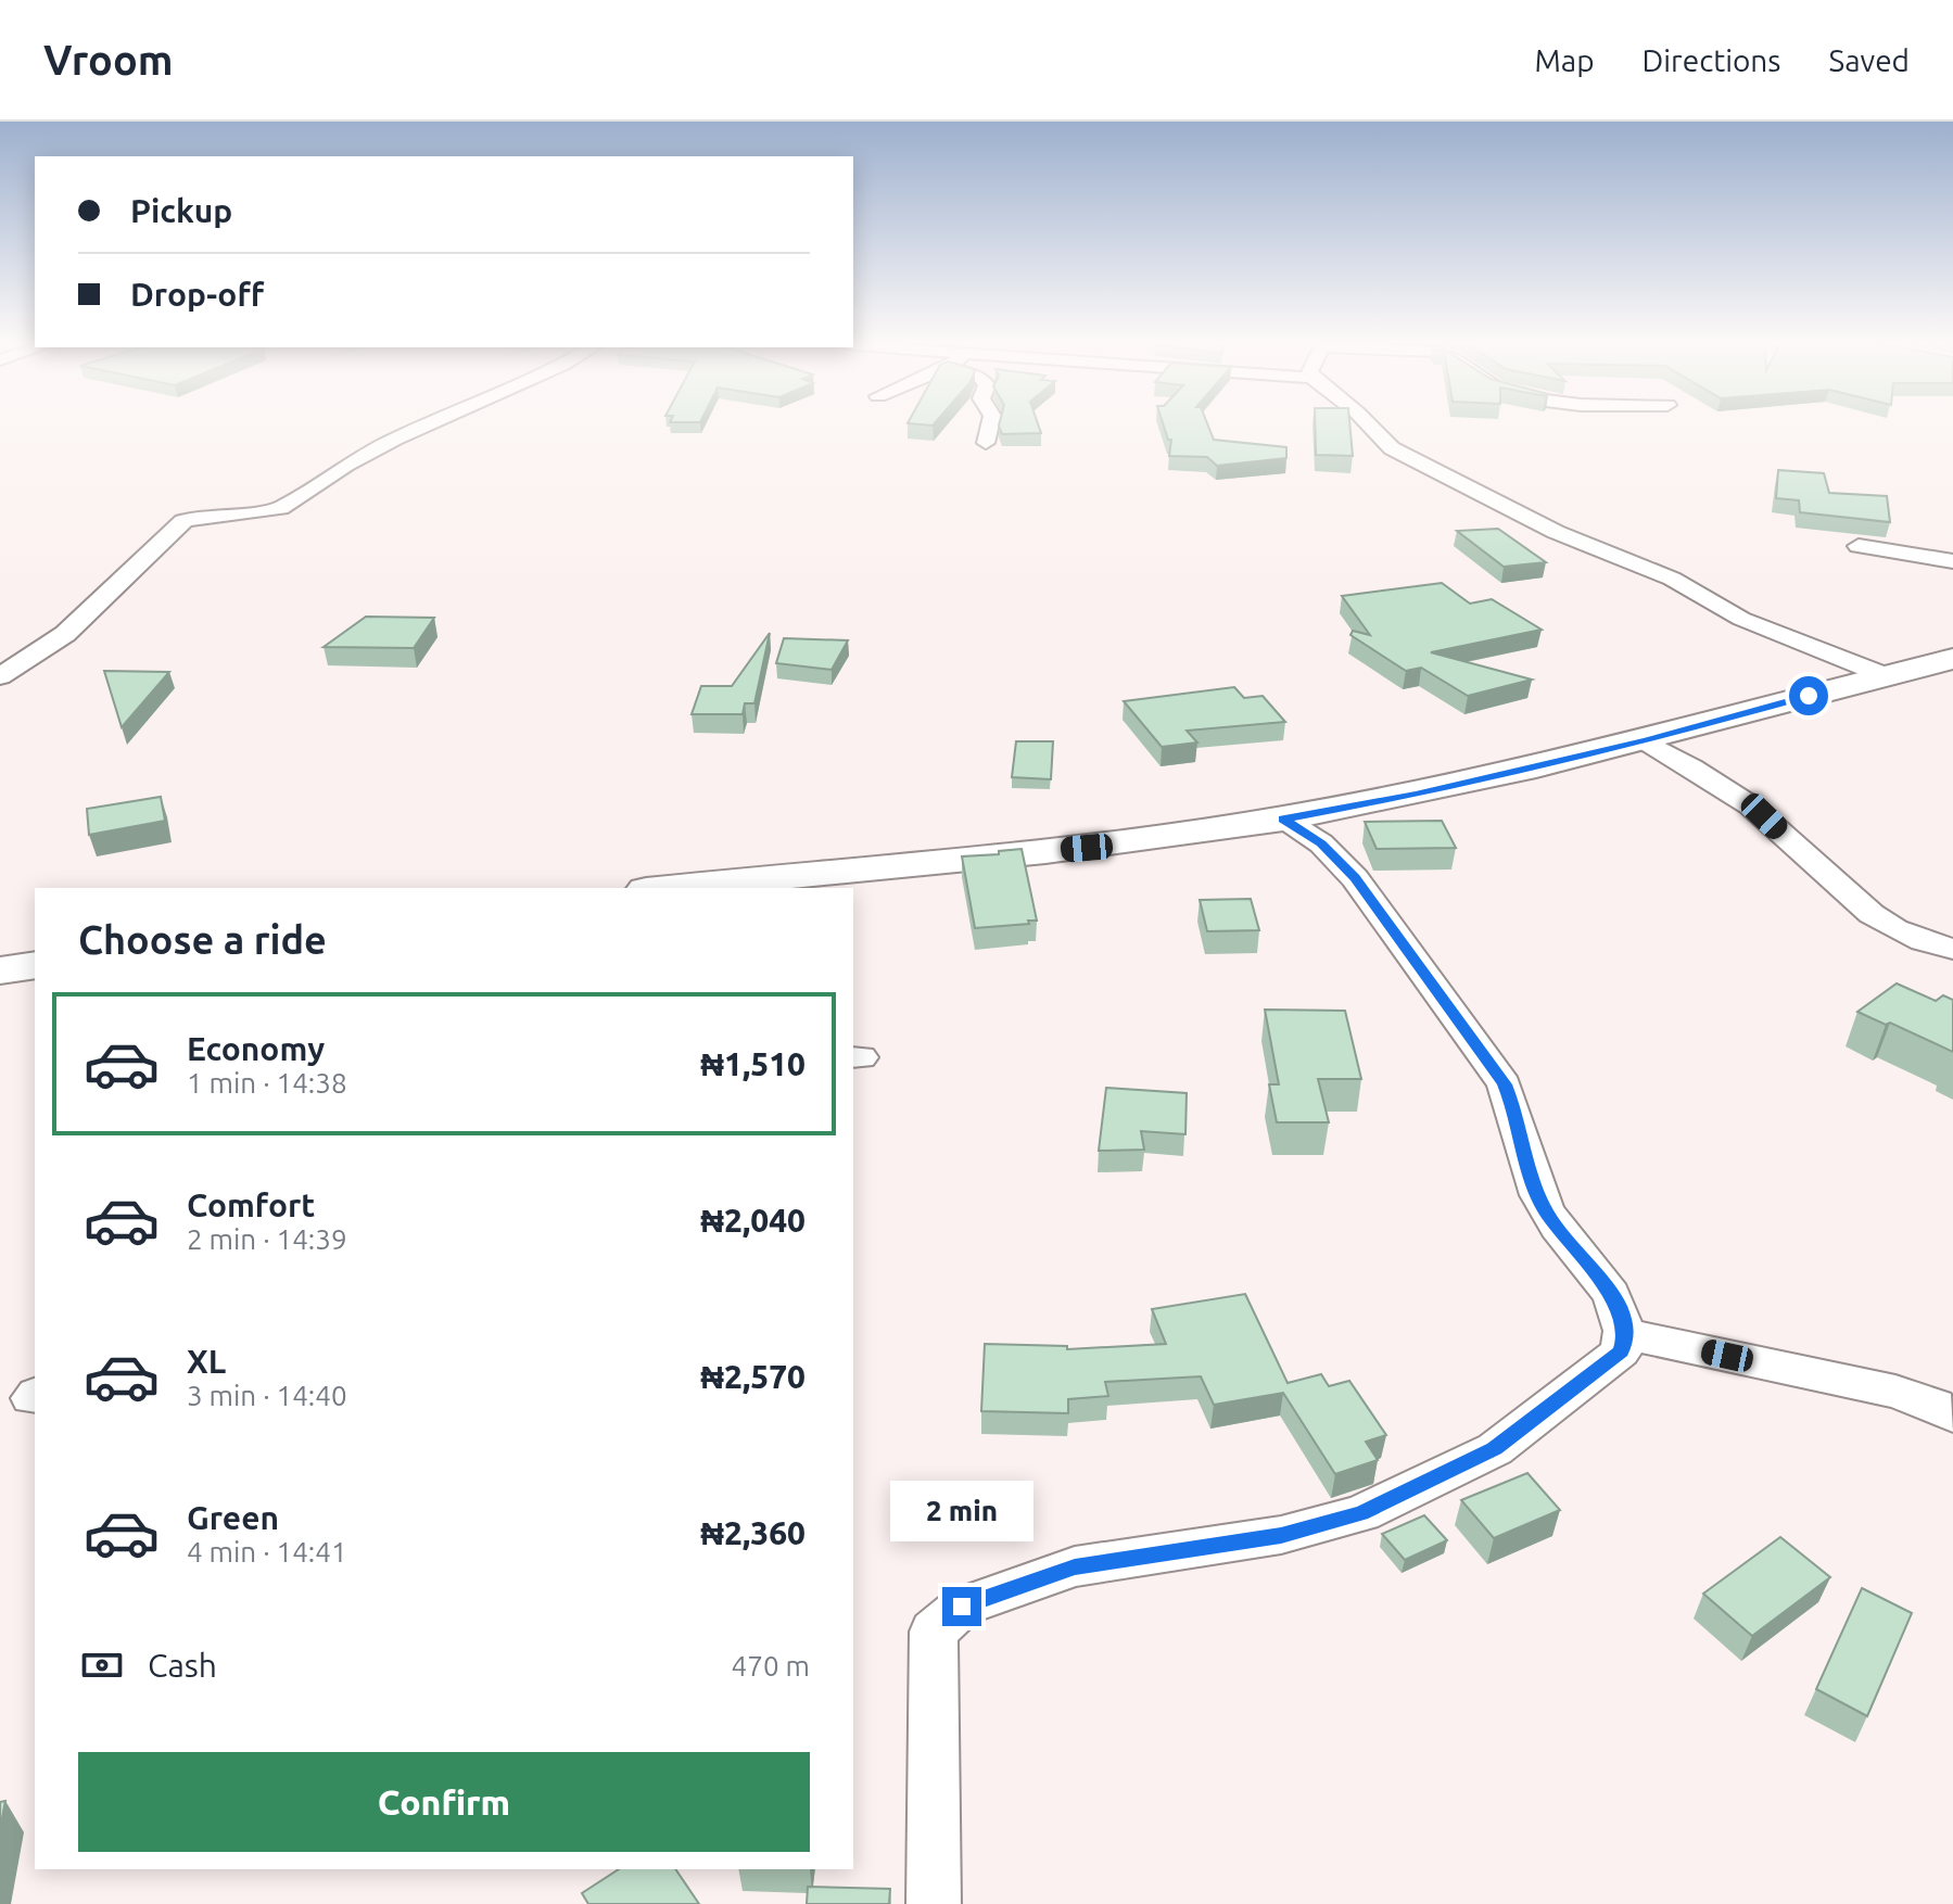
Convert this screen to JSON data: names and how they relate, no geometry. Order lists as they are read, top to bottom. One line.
{"page":{"header":"Vroom","nav":["Map","Directions","Saved"],"banner":["Pickup","Drop-off"],"heading":"Choose a ride","list":[{"name":"Economy","note":"1 min · 14:38","value":"₦1,510"},{"name":"Comfort","note":"2 min · 14:39","value":"₦2,040"},{"name":"XL","note":"3 min · 14:40","value":"₦2,570"},{"name":"Green","note":"4 min · 14:41","value":"₦2,360"}],"bubble":"2 min","pay":["Cash","470 m"],"buttons":"Confirm"}}
